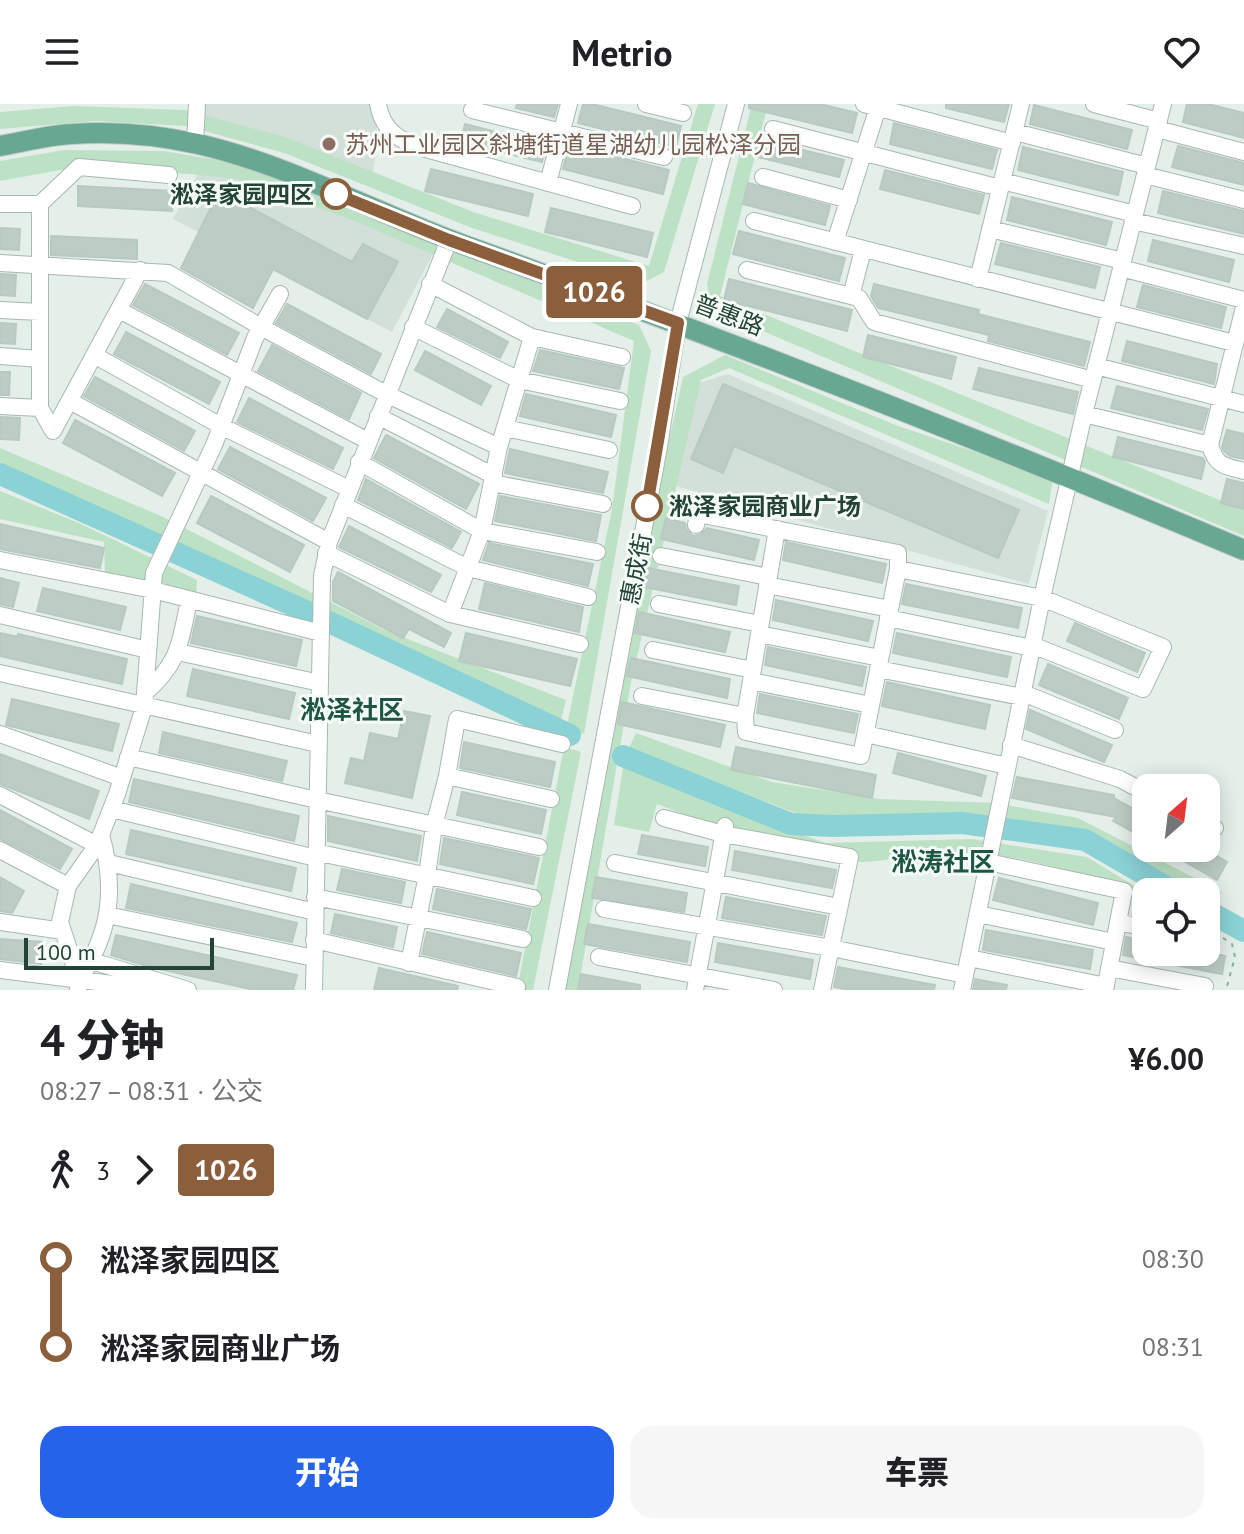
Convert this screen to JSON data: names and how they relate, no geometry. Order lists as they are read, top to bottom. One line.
{"streets":{"main road":["普惠路"],"street":["惠成街"]},"crossings":[["普惠路","惠成街"]],"districts":["淞泽社区","淞涛社区"],"places":["苏州工业园区斜塘街道星湖幼儿园松泽分园","淞泽家园四区","淞泽家园商业广场"],"lines":["bus line 1026"],"scale_bar":"100 m","north":"top right","page":{"header":"Metrio","on_map":"1026","scale":"100 m","heading":["4 分钟","08:27 – 08:31 · 公交","¥6.00"],"legs":["3","1026"],"list":[{"name":"淞泽家园四区","value":"08:30"},{"name":"淞泽家园商业广场","value":"08:31"}],"buttons":["开始","车票"]}}
